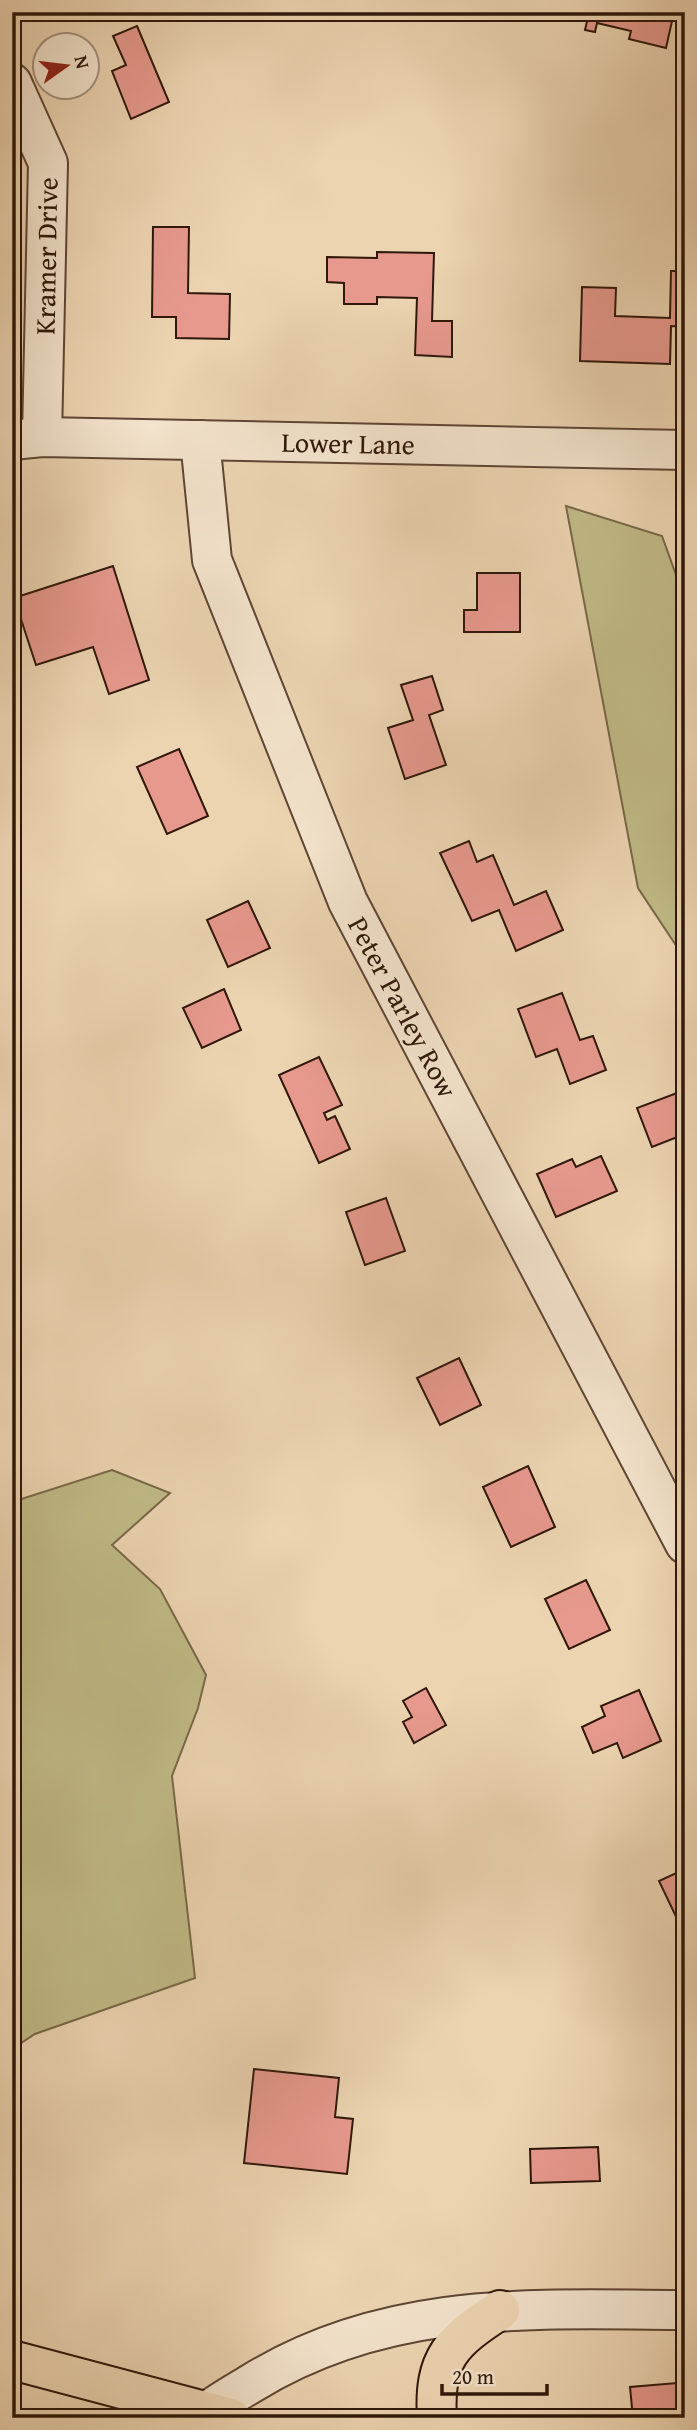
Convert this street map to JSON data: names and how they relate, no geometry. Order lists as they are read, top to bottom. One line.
{"streets":{"street":["Kramer Drive","Lower Lane","Peter Parley Row"]},"crossings":[["Kramer Drive","Lower Lane"],["Lower Lane","Peter Parley Row"]],"scale_bar":"20 m","north":"right"}
